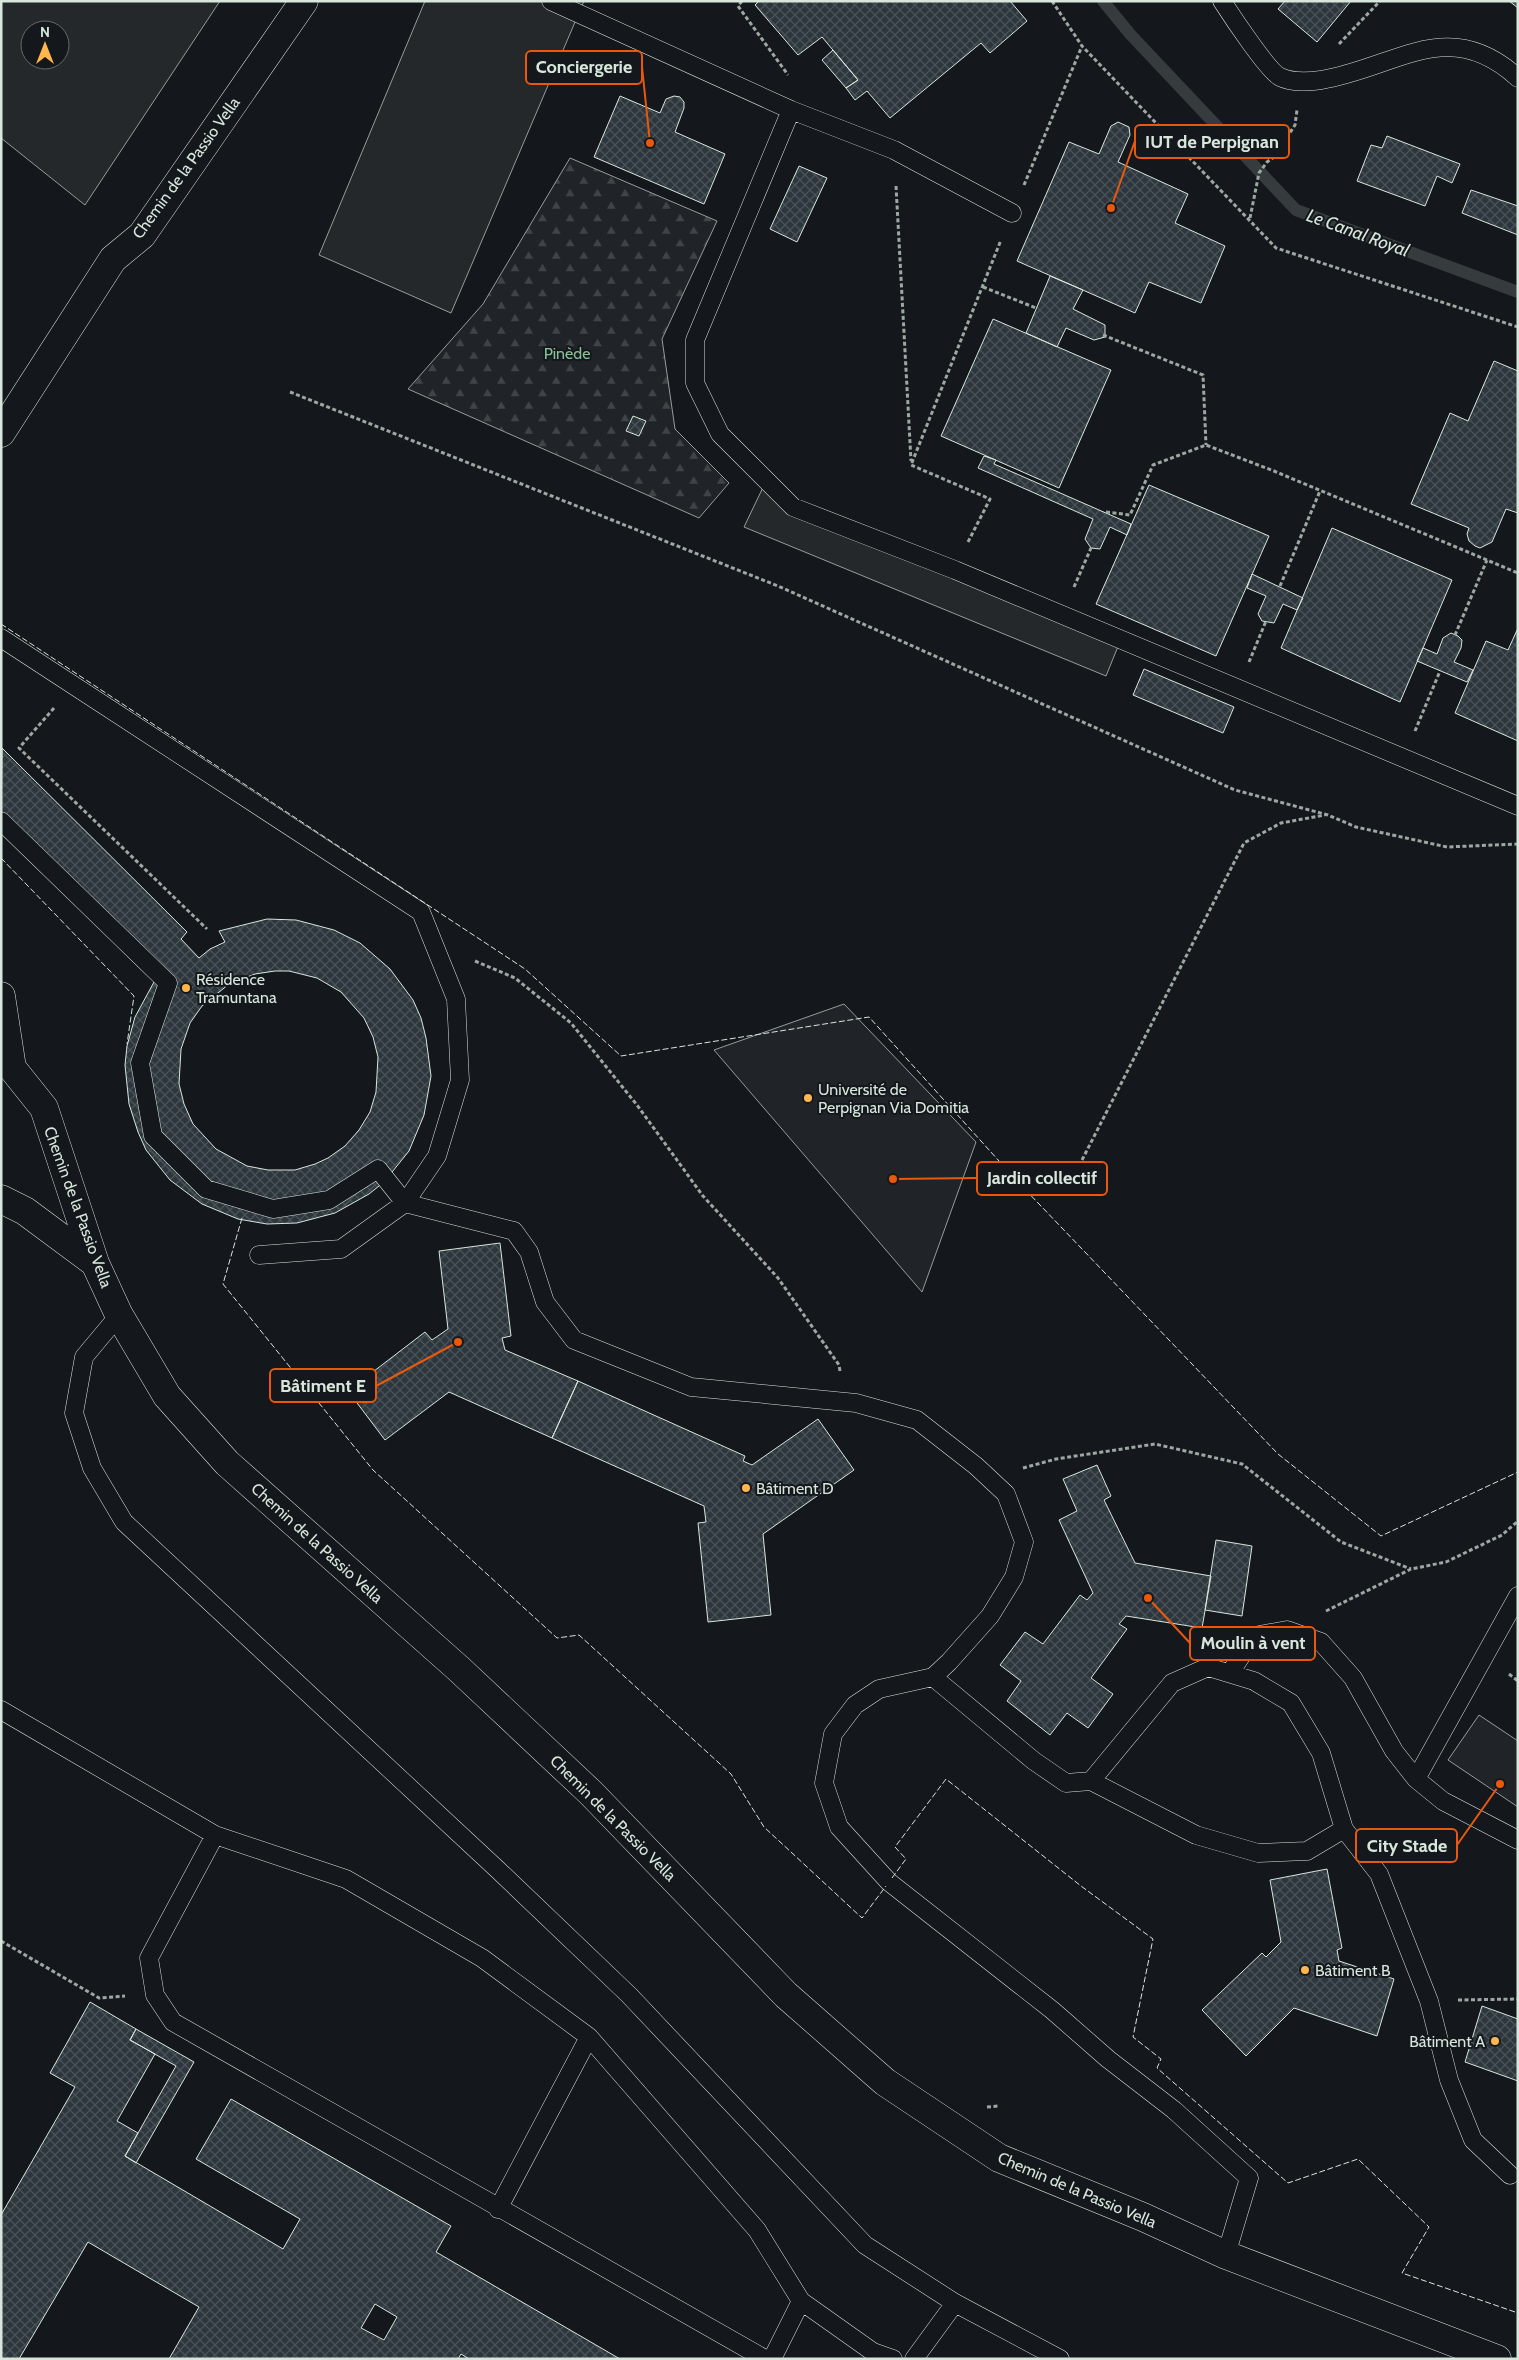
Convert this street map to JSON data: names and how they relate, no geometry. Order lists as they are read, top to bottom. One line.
{"streets":{"street":["Chemin de la Passio Vella"]},"water":["Le Canal Royal"],"parks":["Pinède"],"places":["Conciergerie","IUT de Perpignan","Résidence Tramuntana","Université de Perpignan Via Domitia","Jardin collectif","Bâtiment E","Bâtiment D","Moulin à vent","City Stade","Bâtiment B","Bâtiment A"],"north":"top"}
